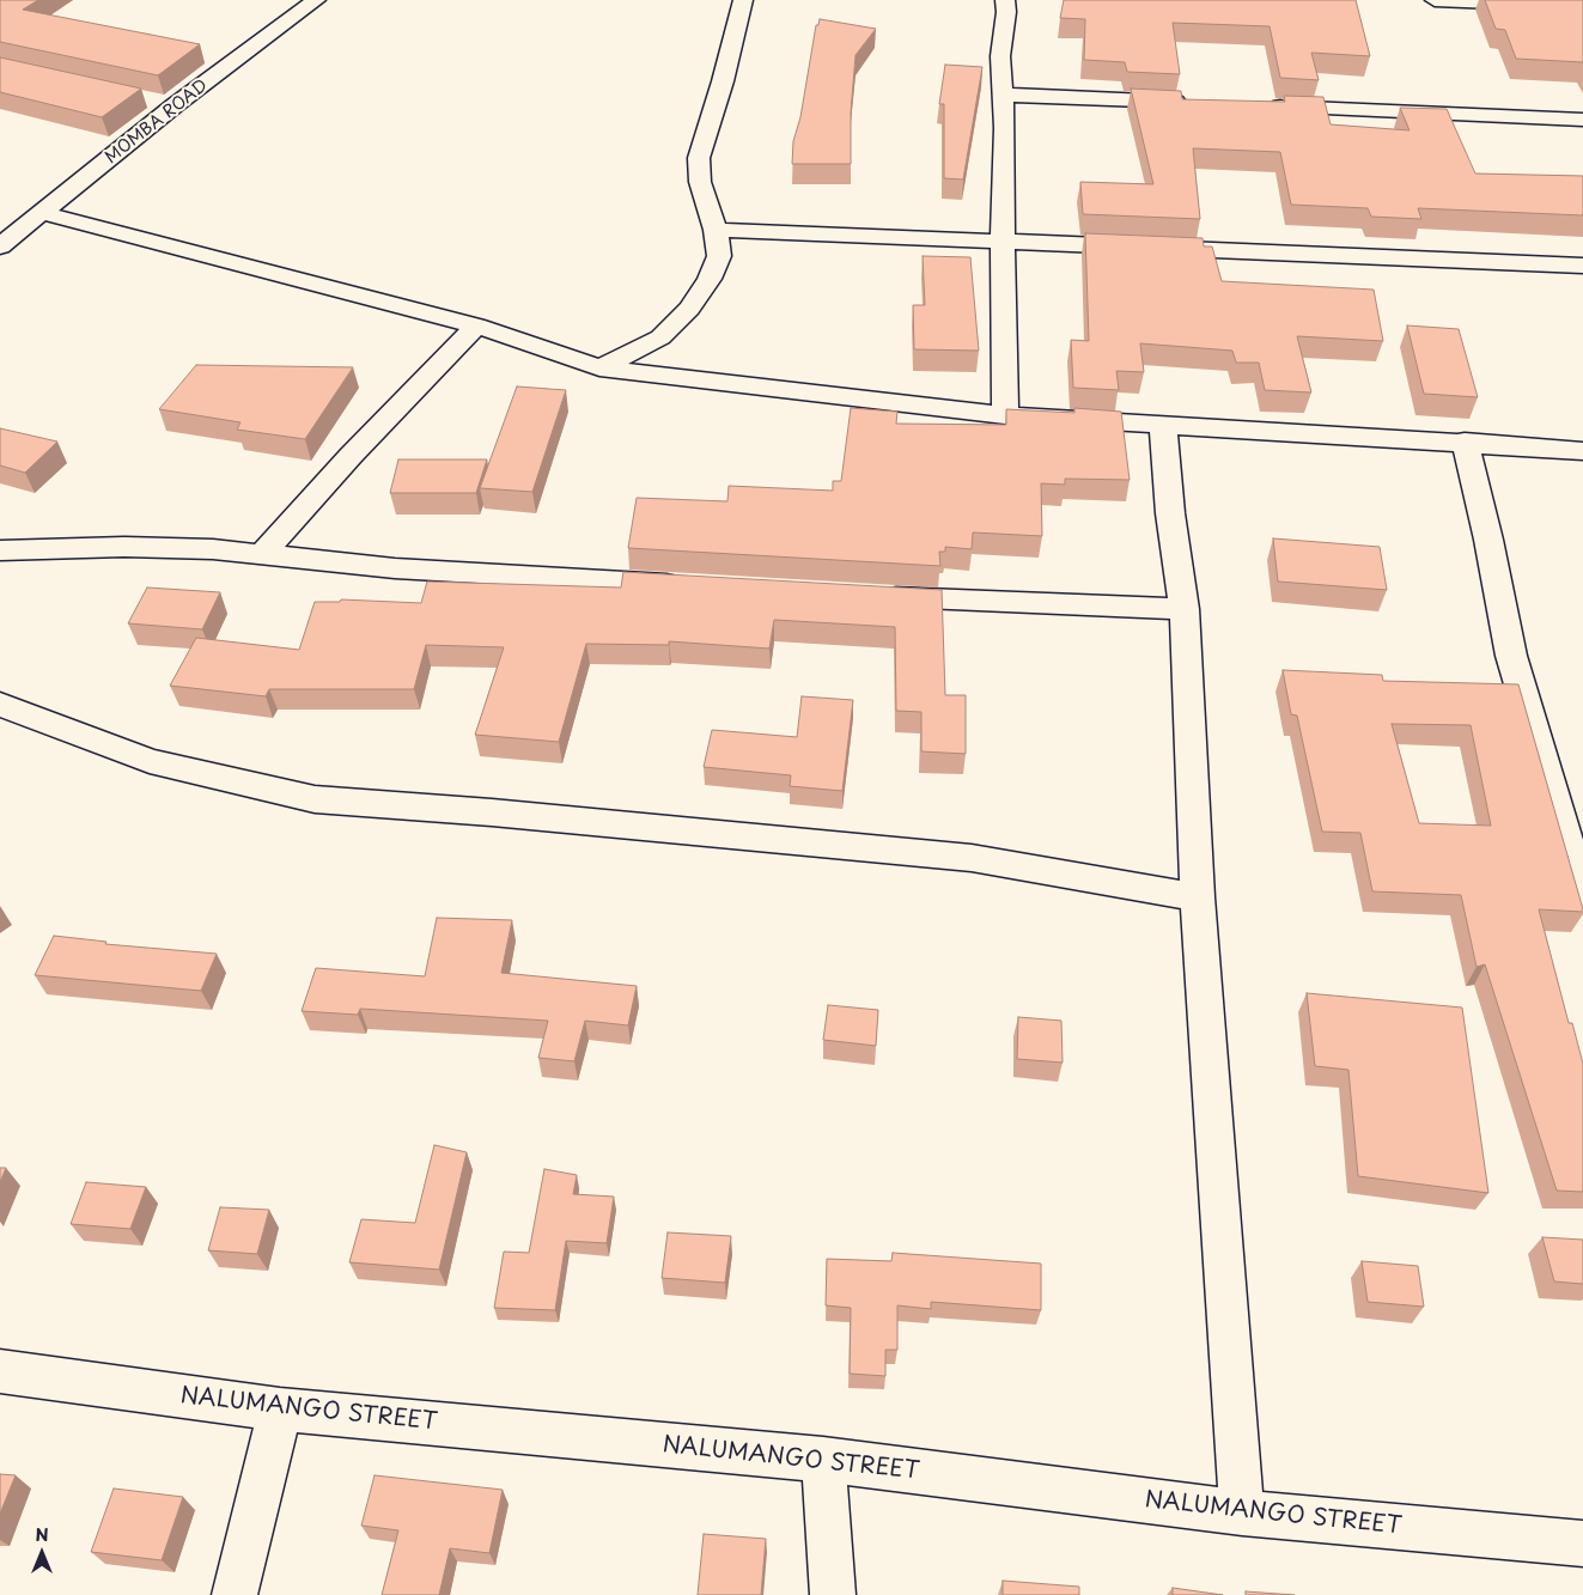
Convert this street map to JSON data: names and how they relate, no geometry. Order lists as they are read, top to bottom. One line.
{"streets":{"street":["MOMBA ROAD","NALUMANGO STREET"]},"north":"top"}
